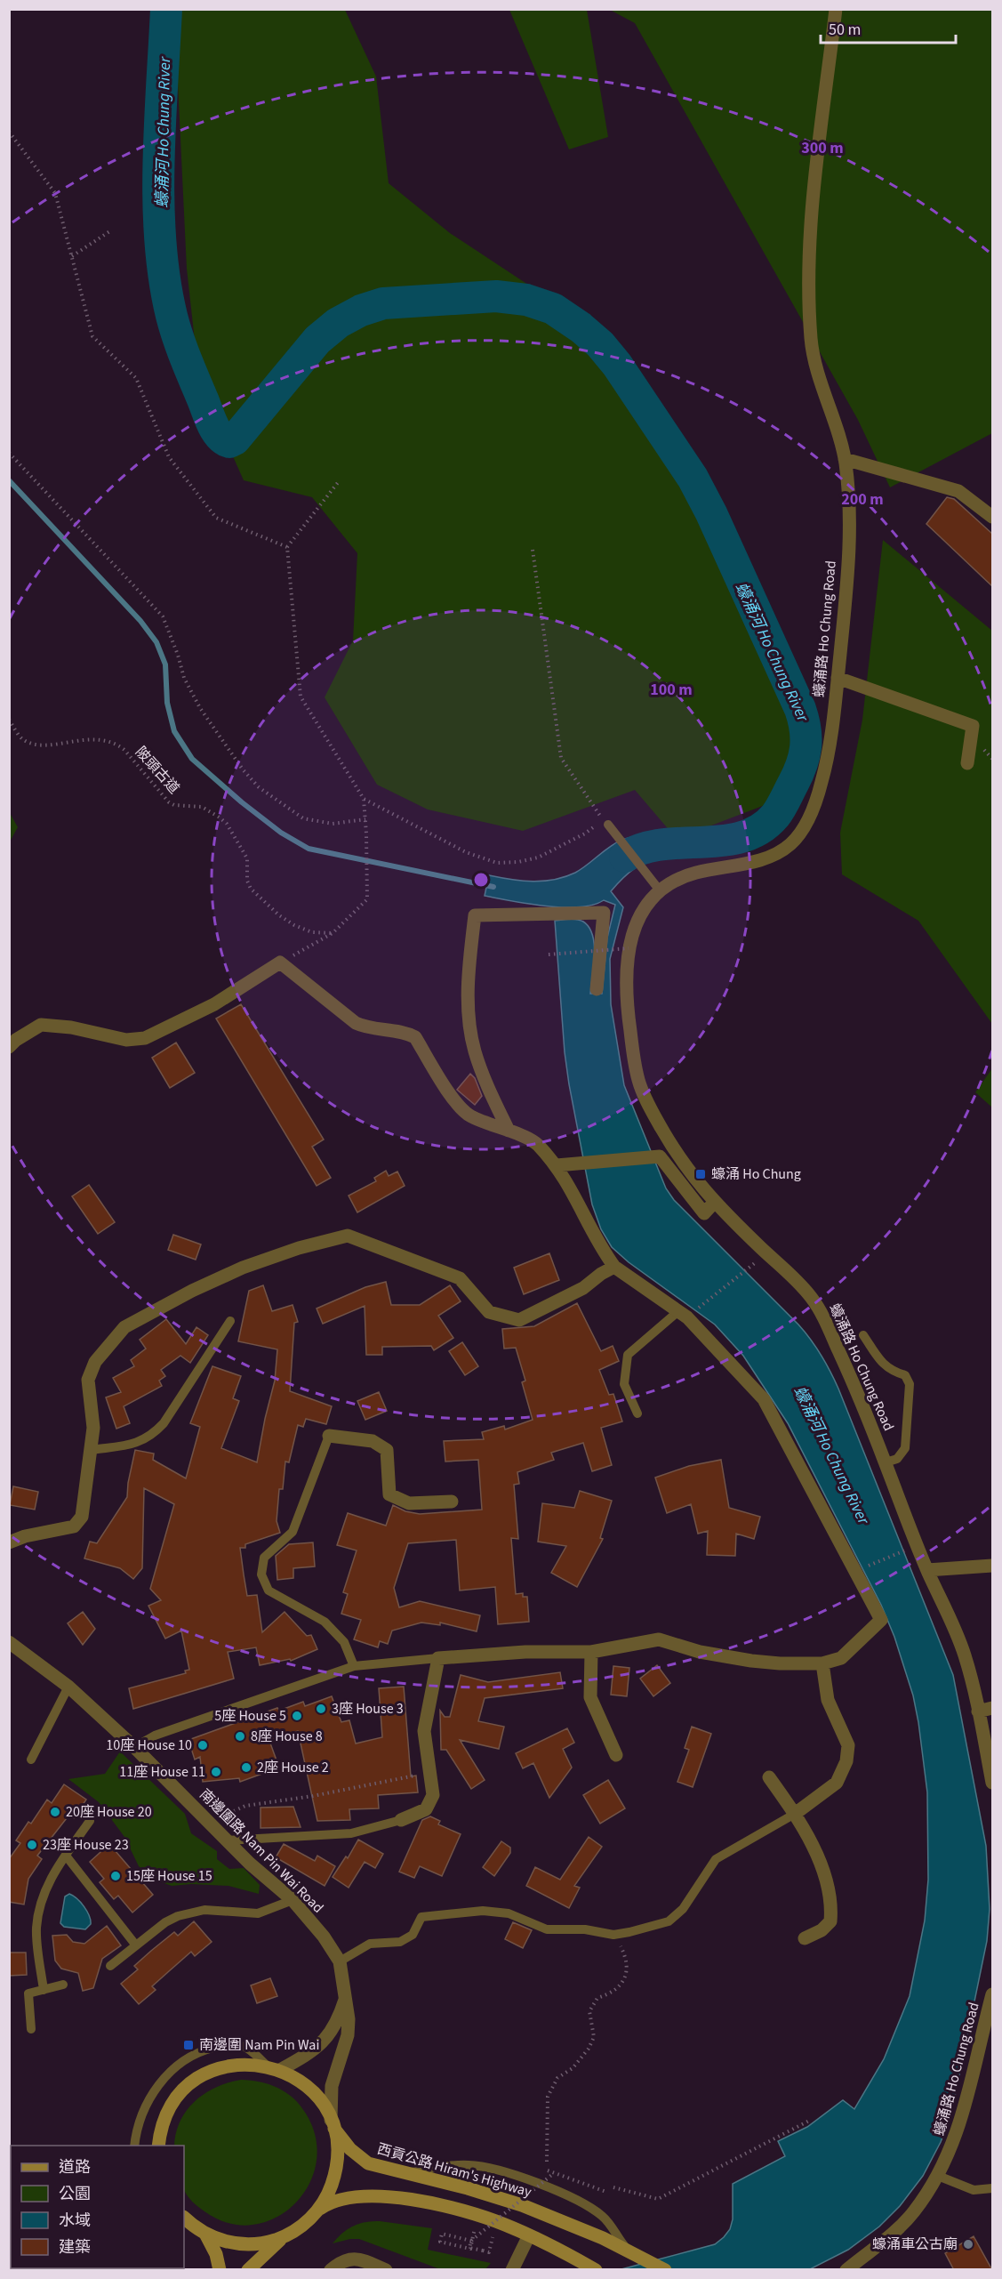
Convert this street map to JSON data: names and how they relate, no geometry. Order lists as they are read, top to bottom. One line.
{"streets":{"main road":["西貢公路 Hiram's Highway"],"street":["蠔涌路 Ho Chung Road","南邊圍路 Nam Pin Wai Road"],"path":["陂頭古道"]},"crossings":[["南邊圍路 Nam Pin Wai Road","西貢公路 Hiram's Highway"]],"water":["蠔涌河 Ho Chung River"],"places":{"transit":["蠔涌 Ho Chung","南邊圍 Nam Pin Wai"],"other":["3座 House 3","5座 House 5","8座 House 8","10座 House 10","2座 House 2","11座 House 11","20座 House 20","23座 House 23","15座 House 15","蠔涌車公古廟"]},"legend":["道路","公園","水域","建築"],"scale_bar":"50 m","rings":["300 m","200 m","100 m"]}
